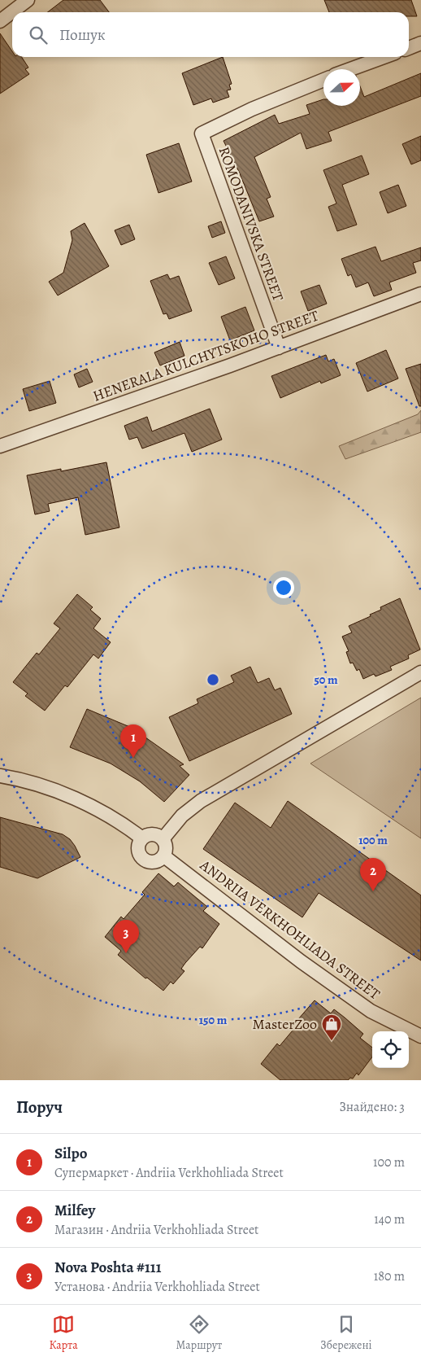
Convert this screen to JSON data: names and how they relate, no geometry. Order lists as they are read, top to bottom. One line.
{"streets":{"street":["ROMODANIVSKA STREET","HENERALA KULCHYTSKOHO STREET","ANDRIIA VERKHOHLIADA STREET"]},"crossings":[["ROMODANIVSKA STREET","HENERALA KULCHYTSKOHO STREET"]],"places":{"shop":["MasterZoo"]},"north":"right","page":{"search":"Пошук","pins":["1","2","3"],"heading":["Поруч","Знайдено: 3"],"list":[{"mark":"1","name":"Silpo","note":"Супермаркет · Andriia Verkhohliada Street","value":"100 m"},{"mark":"2","name":"Milfey","note":"Магазин · Andriia Verkhohliada Street","value":"140 m"},{"mark":"3","name":"Nova Poshta #111","note":"Установа · Andriia Verkhohliada Street","value":"180 m"}],"nav":["Карта","Маршрут","Збережені"]},"rings":["50 m","100 m","150 m"]}
